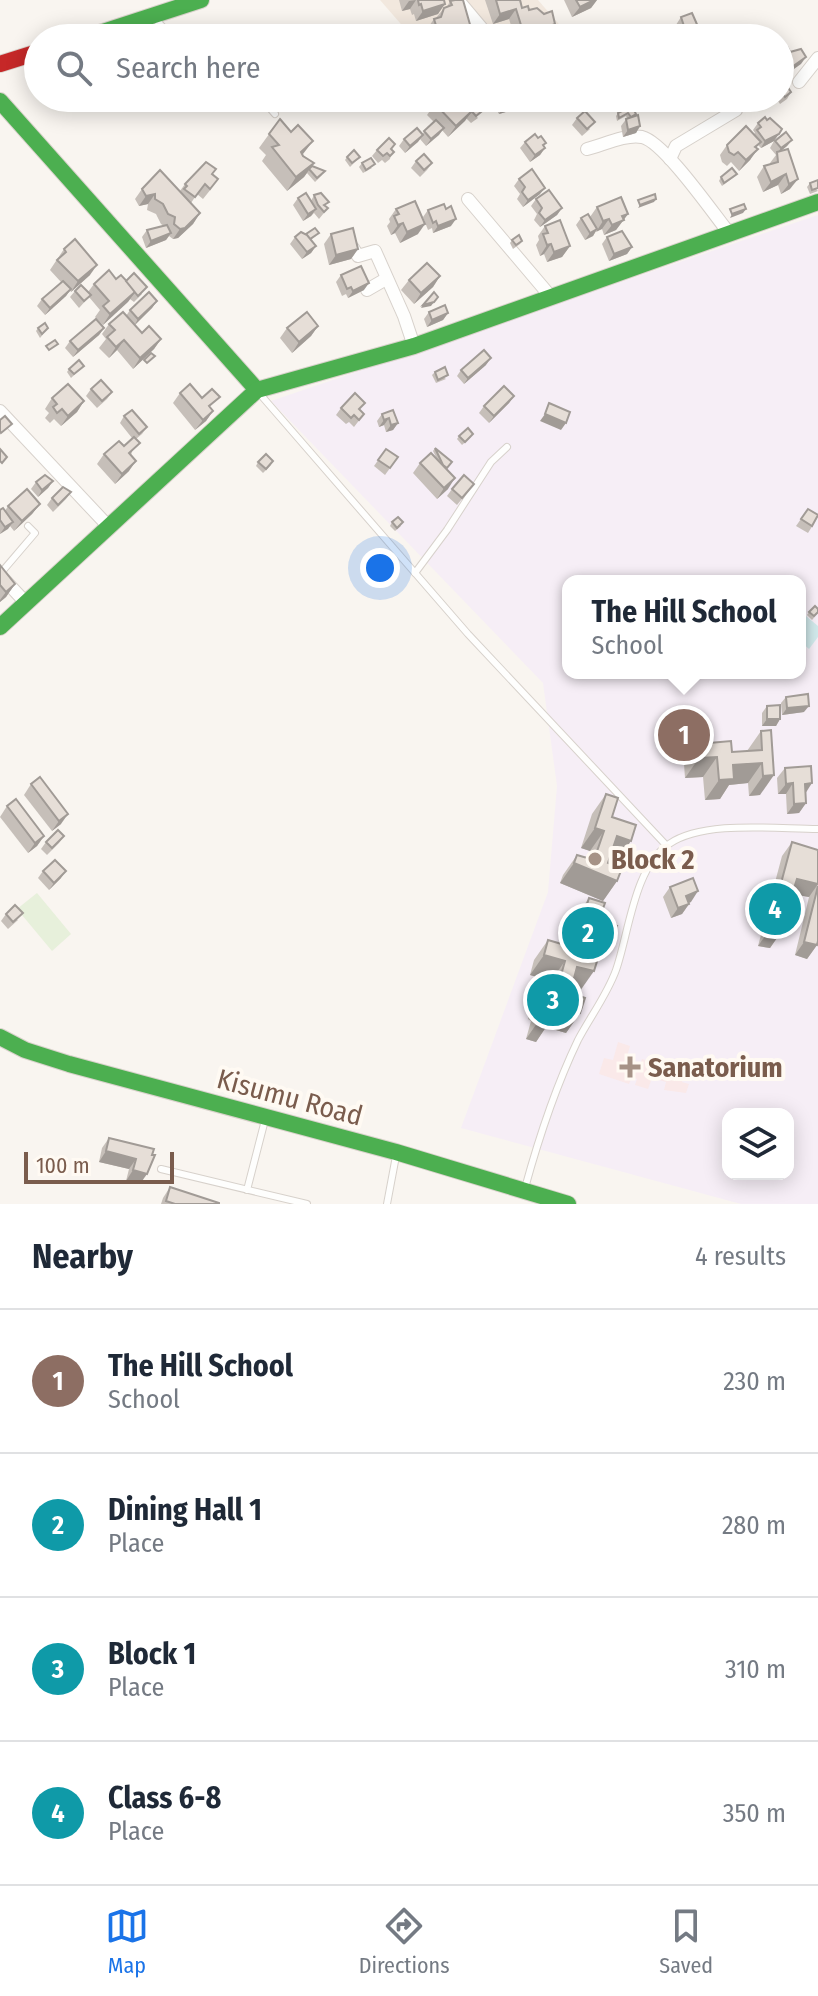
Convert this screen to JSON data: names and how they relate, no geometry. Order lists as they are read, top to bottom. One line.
{"streets":{"main road":["Kisumu Road"]},"places":{"other":["Block 2"],"health":["Sanatorium"]},"scale_bar":"100 m","page":{"search":"Search here","popup":["The Hill School","School"],"pins":["1","4","2","3"],"scale":"100 m","heading":["Nearby","4 results"],"list":[{"mark":"1","name":"The Hill School","note":"School","value":"230 m"},{"mark":"2","name":"Dining Hall 1","note":"Place","value":"280 m"},{"mark":"3","name":"Block 1","note":"Place","value":"310 m"},{"mark":"4","name":"Class 6-8","note":"Place","value":"350 m"}],"nav":["Map","Directions","Saved"]}}
